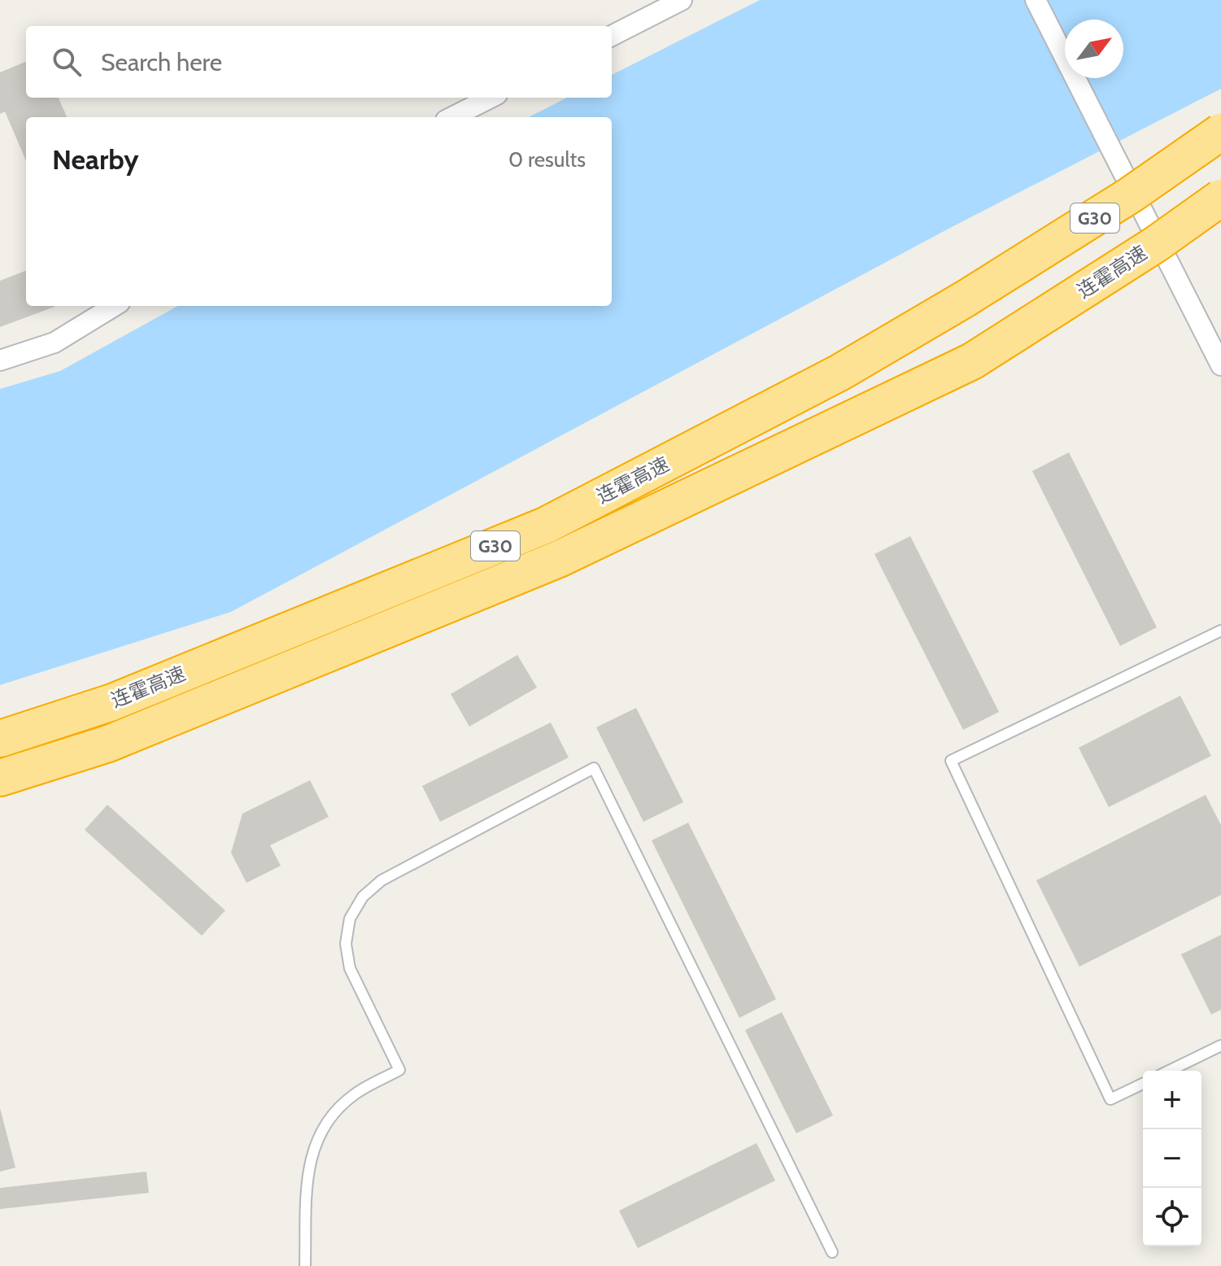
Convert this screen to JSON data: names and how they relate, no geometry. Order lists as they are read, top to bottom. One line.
{"streets":{"highway":["G30","连霍高速"]},"north":"top right","page":{"search":"Search here","heading":["Nearby","0 results"],"map_buttons":["+","−"]}}
